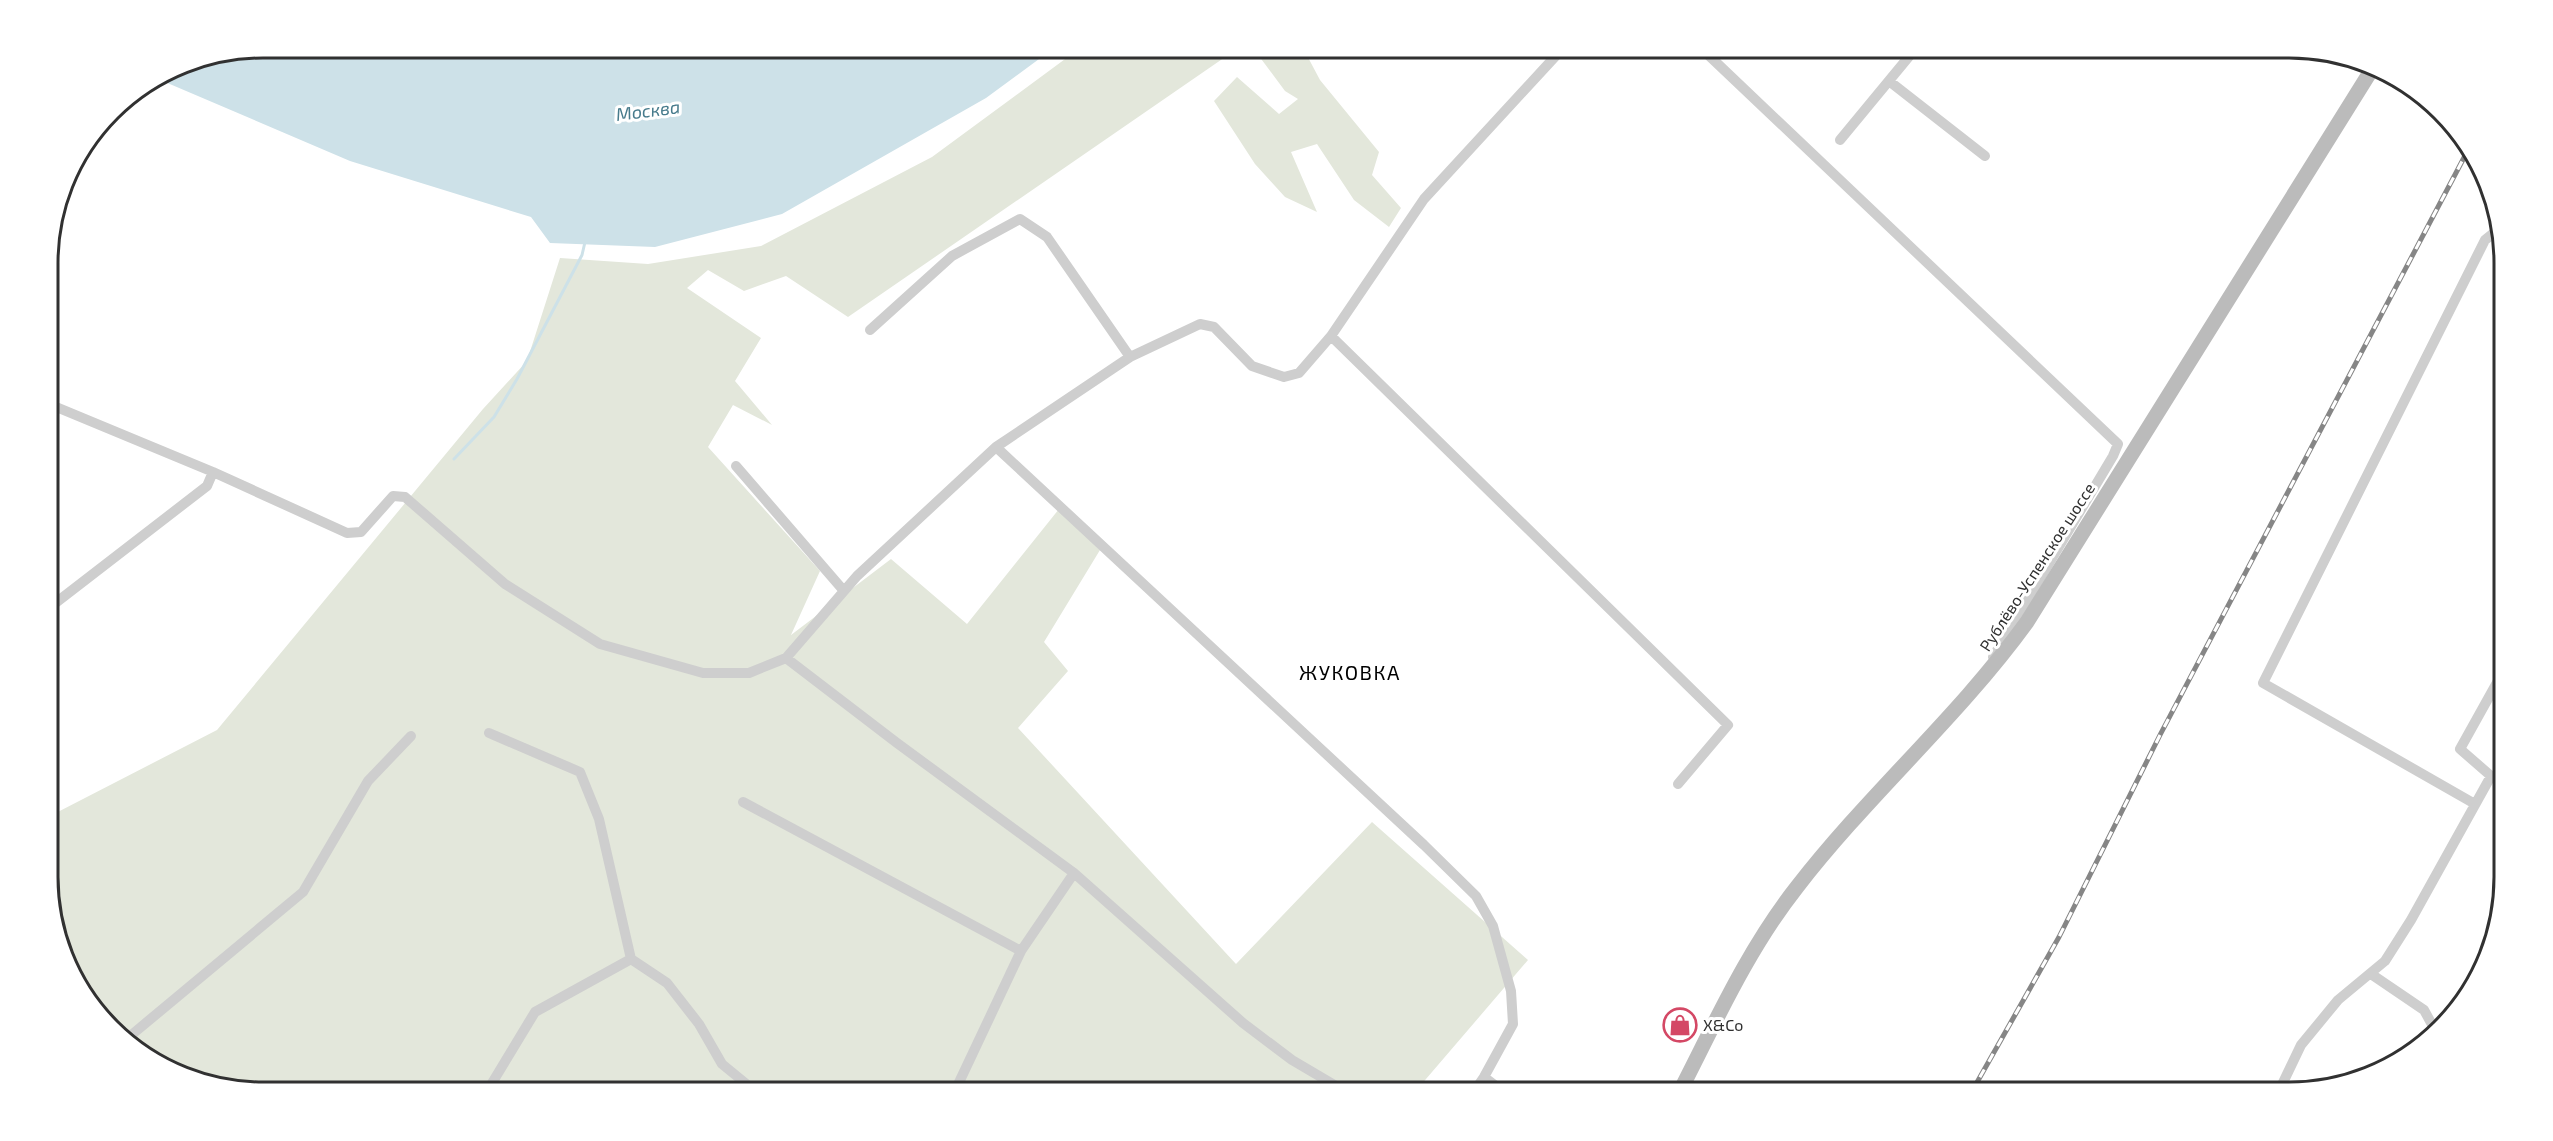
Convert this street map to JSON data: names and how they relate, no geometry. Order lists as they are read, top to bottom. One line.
{"streets":{"main road":["Рублёво-Успенское шоссе"]},"districts":["ЖУКОВКА"],"water":["Москва"],"places":{"shop":["X&Co"]}}
